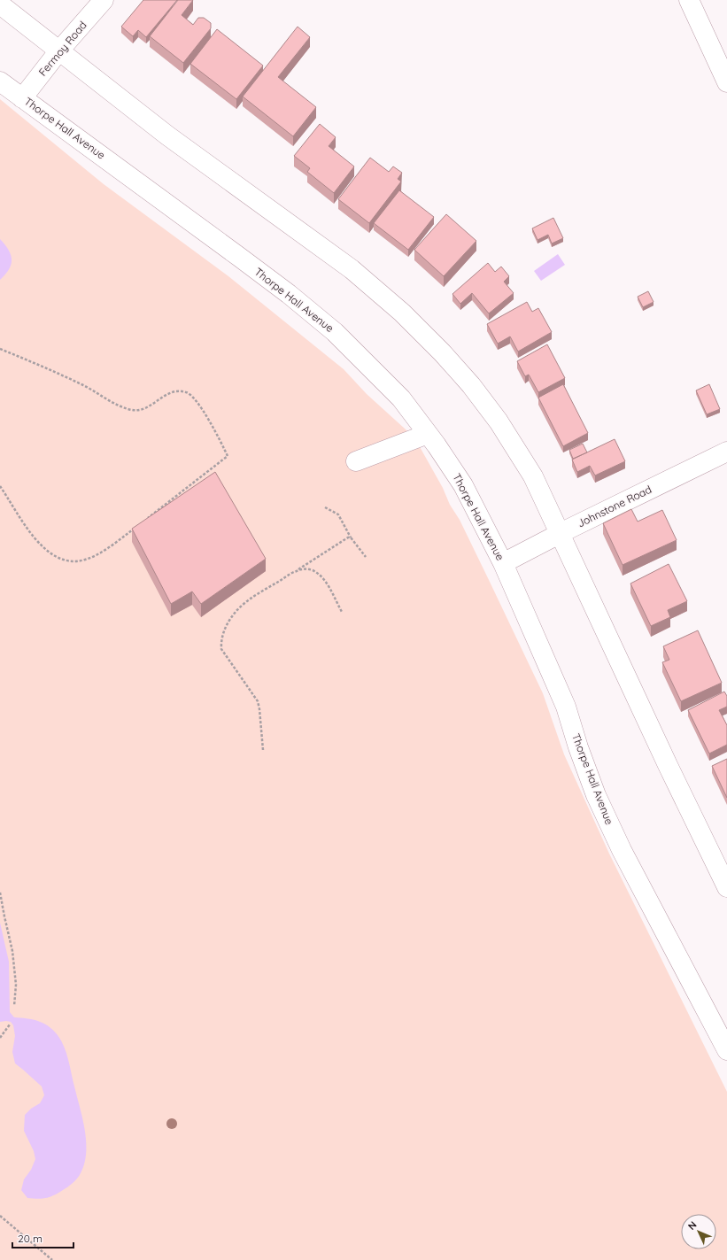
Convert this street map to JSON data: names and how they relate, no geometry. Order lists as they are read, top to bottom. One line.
{"streets":{"street":["Fermoy Road","Thorpe Hall Avenue","Johnstone Road"]},"crossings":[["Fermoy Road","Thorpe Hall Avenue"],["Thorpe Hall Avenue","Johnstone Road"]],"scale_bar":"20 m","north":"top left"}
